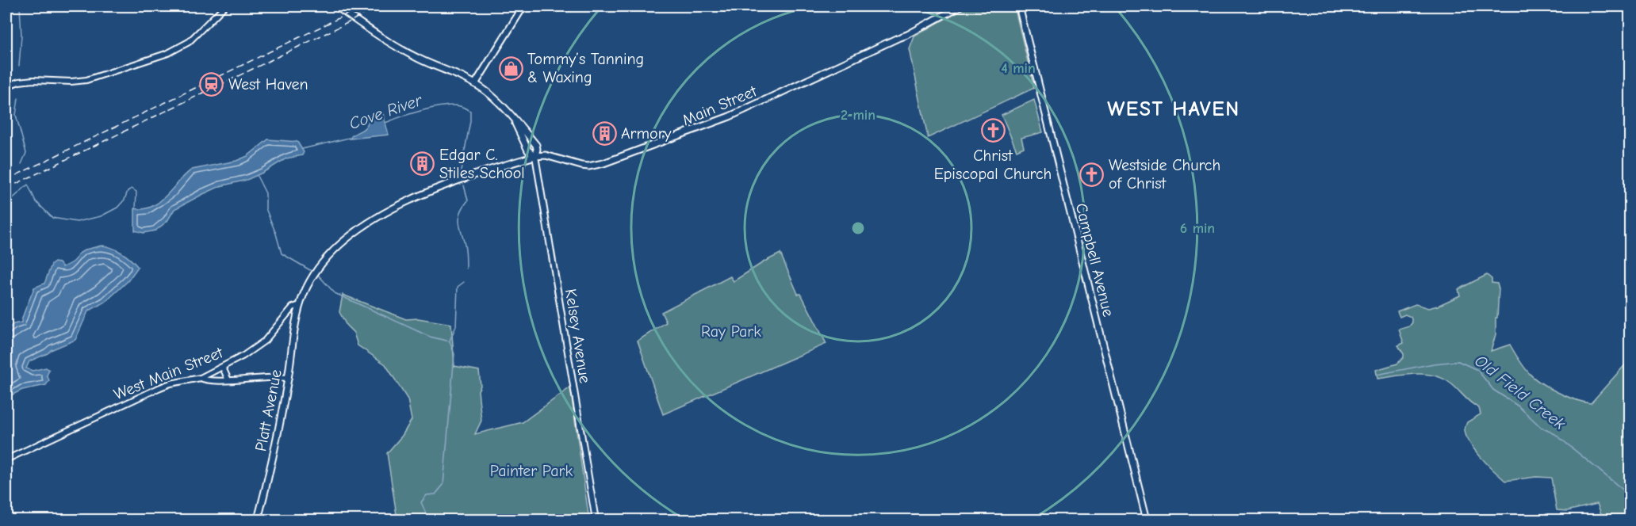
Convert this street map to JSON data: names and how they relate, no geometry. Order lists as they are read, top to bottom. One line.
{"streets":{"main road":["Main Street","Campbell Avenue","Platt Avenue"],"street":["Kelsey Avenue","West Main Street"]},"crossings":[["Main Street","Kelsey Avenue"],["Main Street","West Main Street"],["Main Street","Platt Avenue"],["West Main Street","Platt Avenue"]],"districts":["WEST HAVEN"],"water":["Cove River","Old Field Creek"],"parks":["Ray Park","Painter Park"],"places":{"shop":["Tommy’s Tanning & Waxing"],"station":["West Haven"],"church":["Christ Episcopal Church","Westside Church of Christ"],"building":["Armory","Edgar C. Stiles School"]},"rings":["4 min","2 min","6 min"]}
